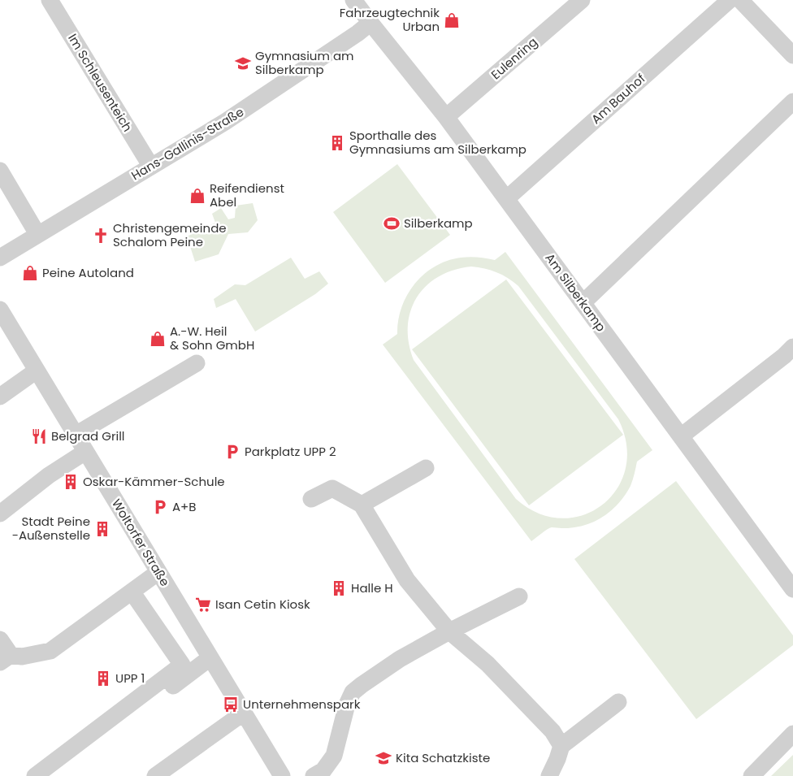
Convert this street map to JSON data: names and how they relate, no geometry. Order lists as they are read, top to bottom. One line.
{"streets":{"street":["Eulenring","Im Schleusenteich","Am Bauhof","Hans-Gallinis-Straße","Am Silberkamp","Woltorfer Straße"]},"crossings":[["Eulenring","Am Silberkamp"],["Im Schleusenteich","Hans-Gallinis-Straße"],["Am Bauhof","Am Silberkamp"],["Hans-Gallinis-Straße","Am Silberkamp"]],"places":{"shop":["Fahrzeugtechnik Urban","Reifendienst Abel","Peine Autoland","A.-W. Heil & Sohn GmbH"],"school or university":["Gymnasium am Silberkamp","Kita Schatzkiste"],"building":["Sporthalle des Gymnasiums am Silberkamp","Oskar-Kämmer-Schule","Stadt Peine -Außenstelle","Halle H","UPP 1"],"sports":["Silberkamp"],"church":["Christengemeinde Schalom Peine"],"restaurant":["Belgrad Grill"],"parking":["Parkplatz UPP 2","A+B"],"supermarket":["Isan Cetin Kiosk"],"bus stop":["Unternehmenspark"]}}
